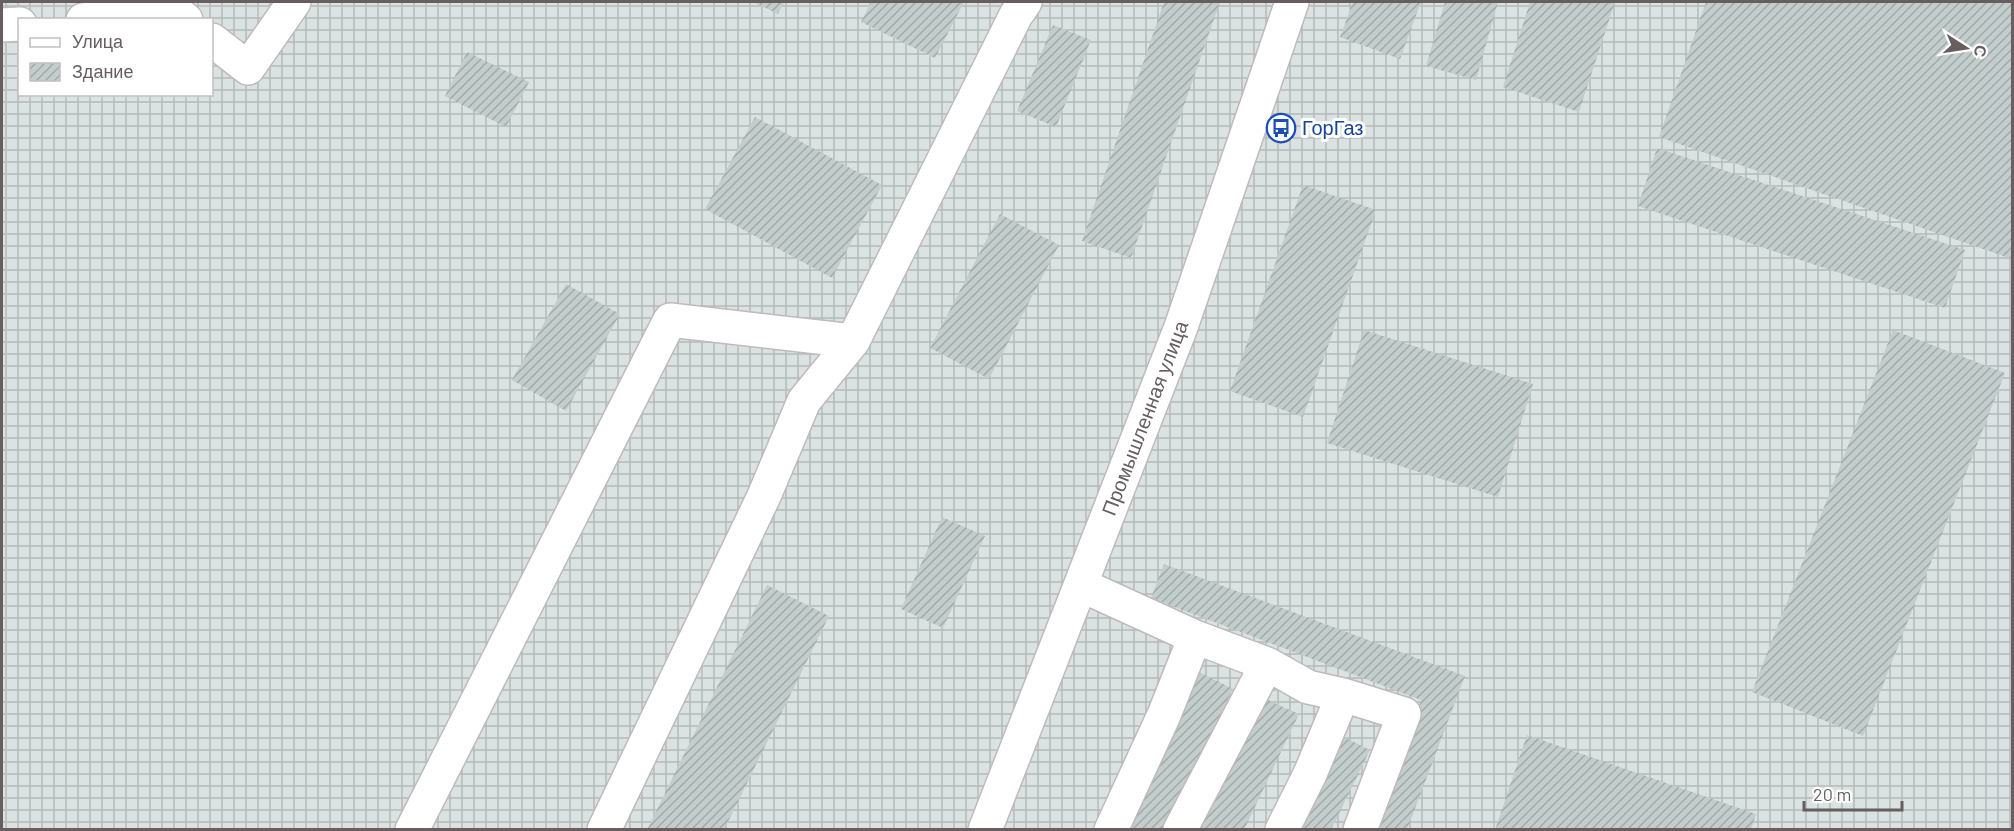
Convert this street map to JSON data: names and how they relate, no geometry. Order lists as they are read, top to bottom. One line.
{"streets":{"street":["Промышленная улица"]},"places":{"bus stop":["ГорГаз"]},"legend":["Улица","Здание"],"scale_bar":"20 m","north":"right"}
